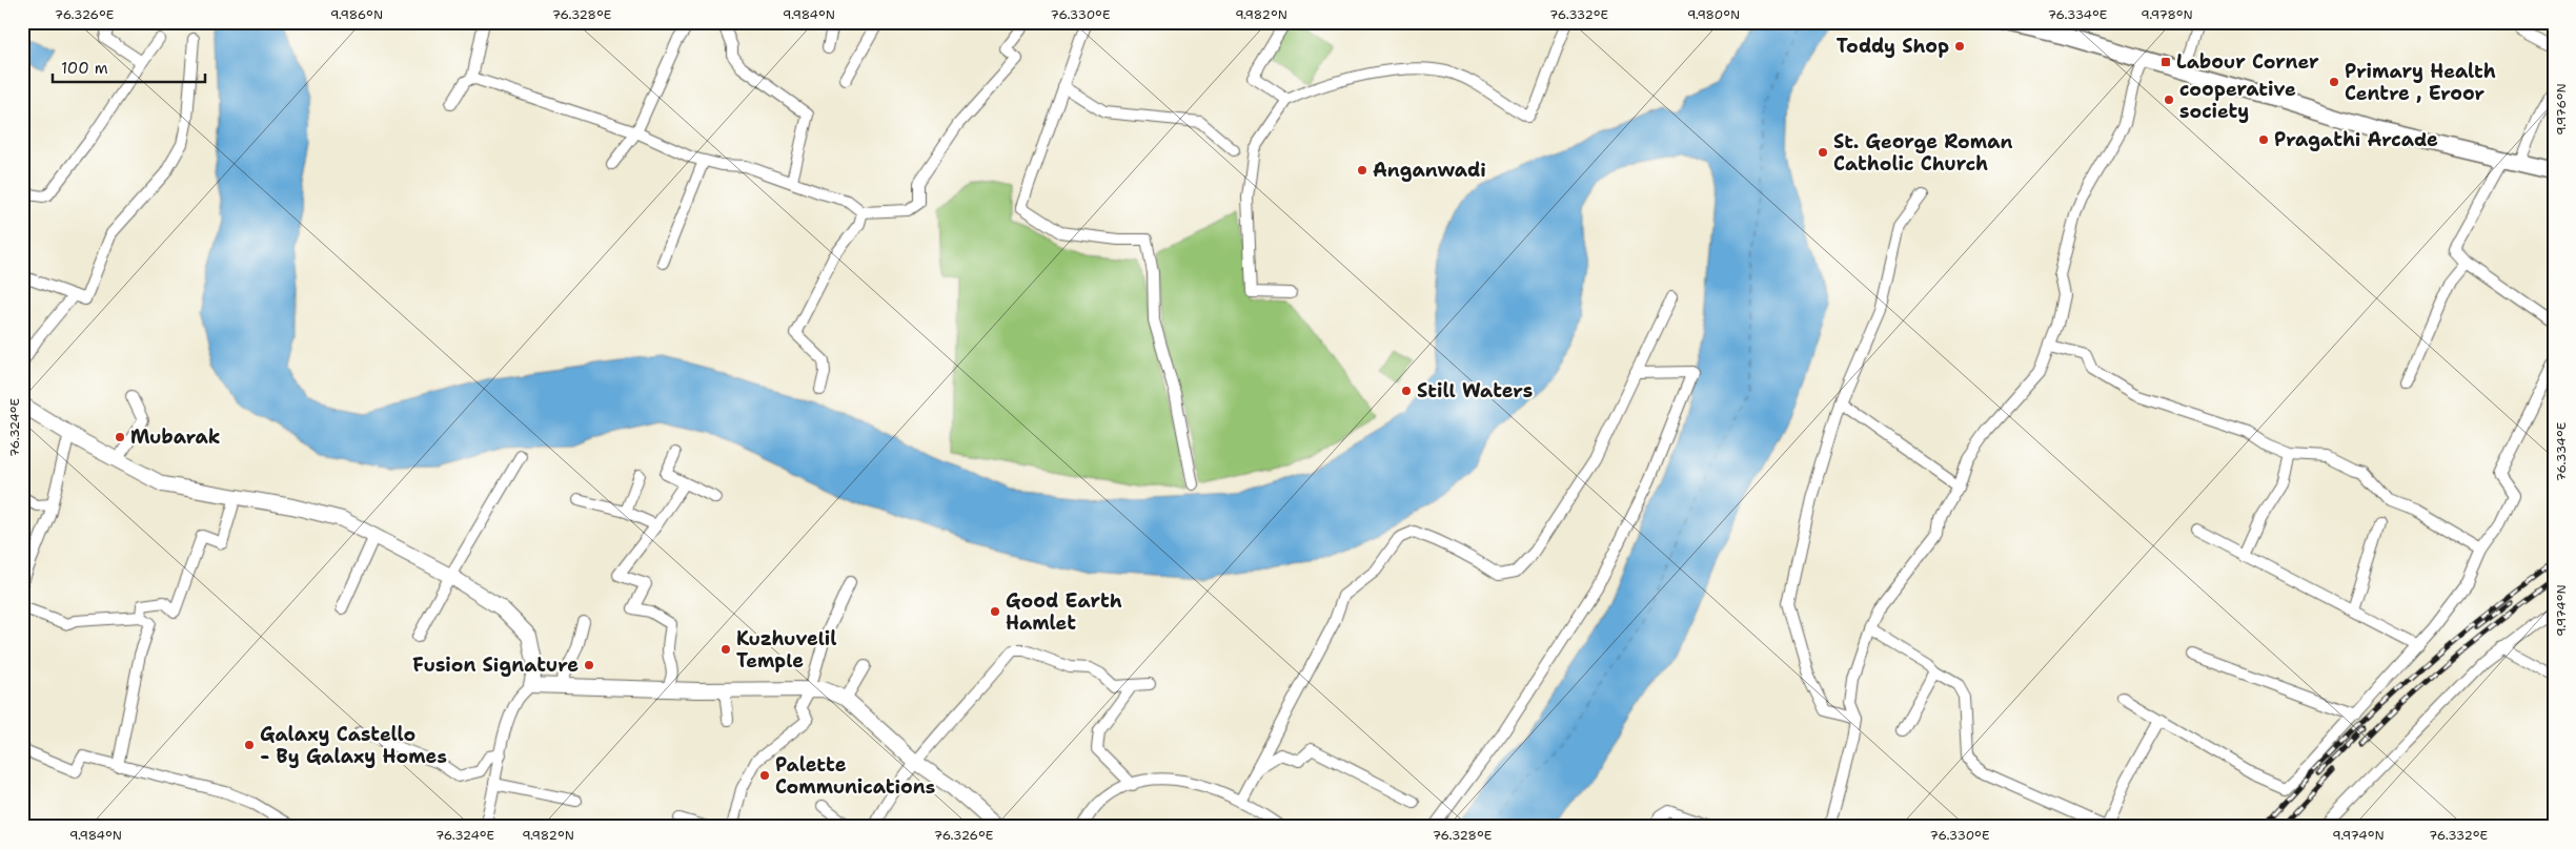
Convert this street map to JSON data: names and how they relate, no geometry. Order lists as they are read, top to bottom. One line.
{"places":{"other":["Toddy Shop","Primary Health Centre , Eroor","cooperative society","Pragathi Arcade","St. George Roman Catholic Church","Anganwadi","Still Waters","Mubarak","Good Earth Hamlet","Kuzhuvelil Temple","Fusion Signature","Galaxy Castello - By Galaxy Homes","Palette Communications"],"transit":["Labour Corner"]},"scale_bar":"100 m","coordinates":["76.326°E","9.986°N","76.328°E","9.984°N","76.330°E","9.982°N","76.332°E","9.980°N","76.334°E","9.978°N","9.976°N","76.324°E","9.974°N"]}
